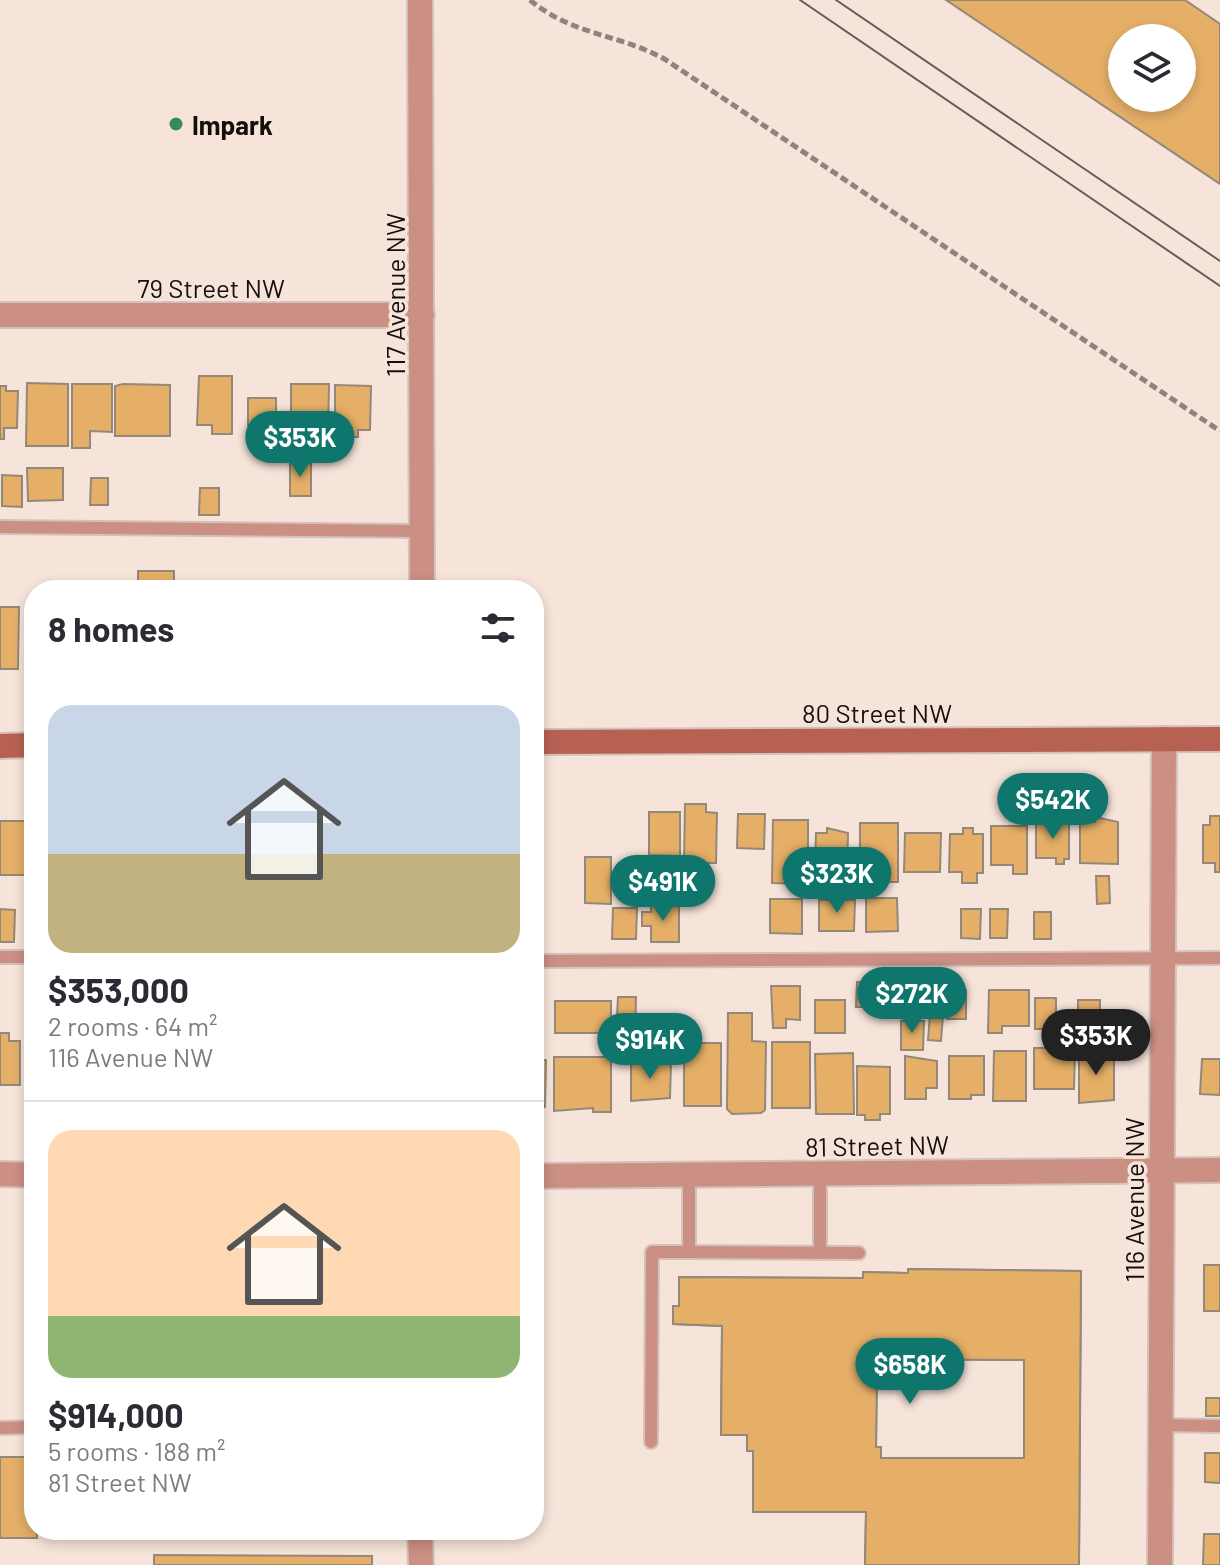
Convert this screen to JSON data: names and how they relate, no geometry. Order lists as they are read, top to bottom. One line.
{"streets":{"street":["79 Street NW","117 Avenue NW","80 Street NW","81 Street NW","116 Avenue NW"]},"crossings":[["79 Street NW","117 Avenue NW"],["80 Street NW","116 Avenue NW"],["81 Street NW","116 Avenue NW"]],"places":["Impark"],"page":{"price":["$353K","$542K","$323K","$491K","$272K","$353K","$914K","$658K"],"heading":"8 homes","list":[{"name":"$353,000","note":"2 rooms · 64 m² · 116 Avenue NW"},{"name":"$914,000","note":"5 rooms · 188 m² · 81 Street NW"}]}}
